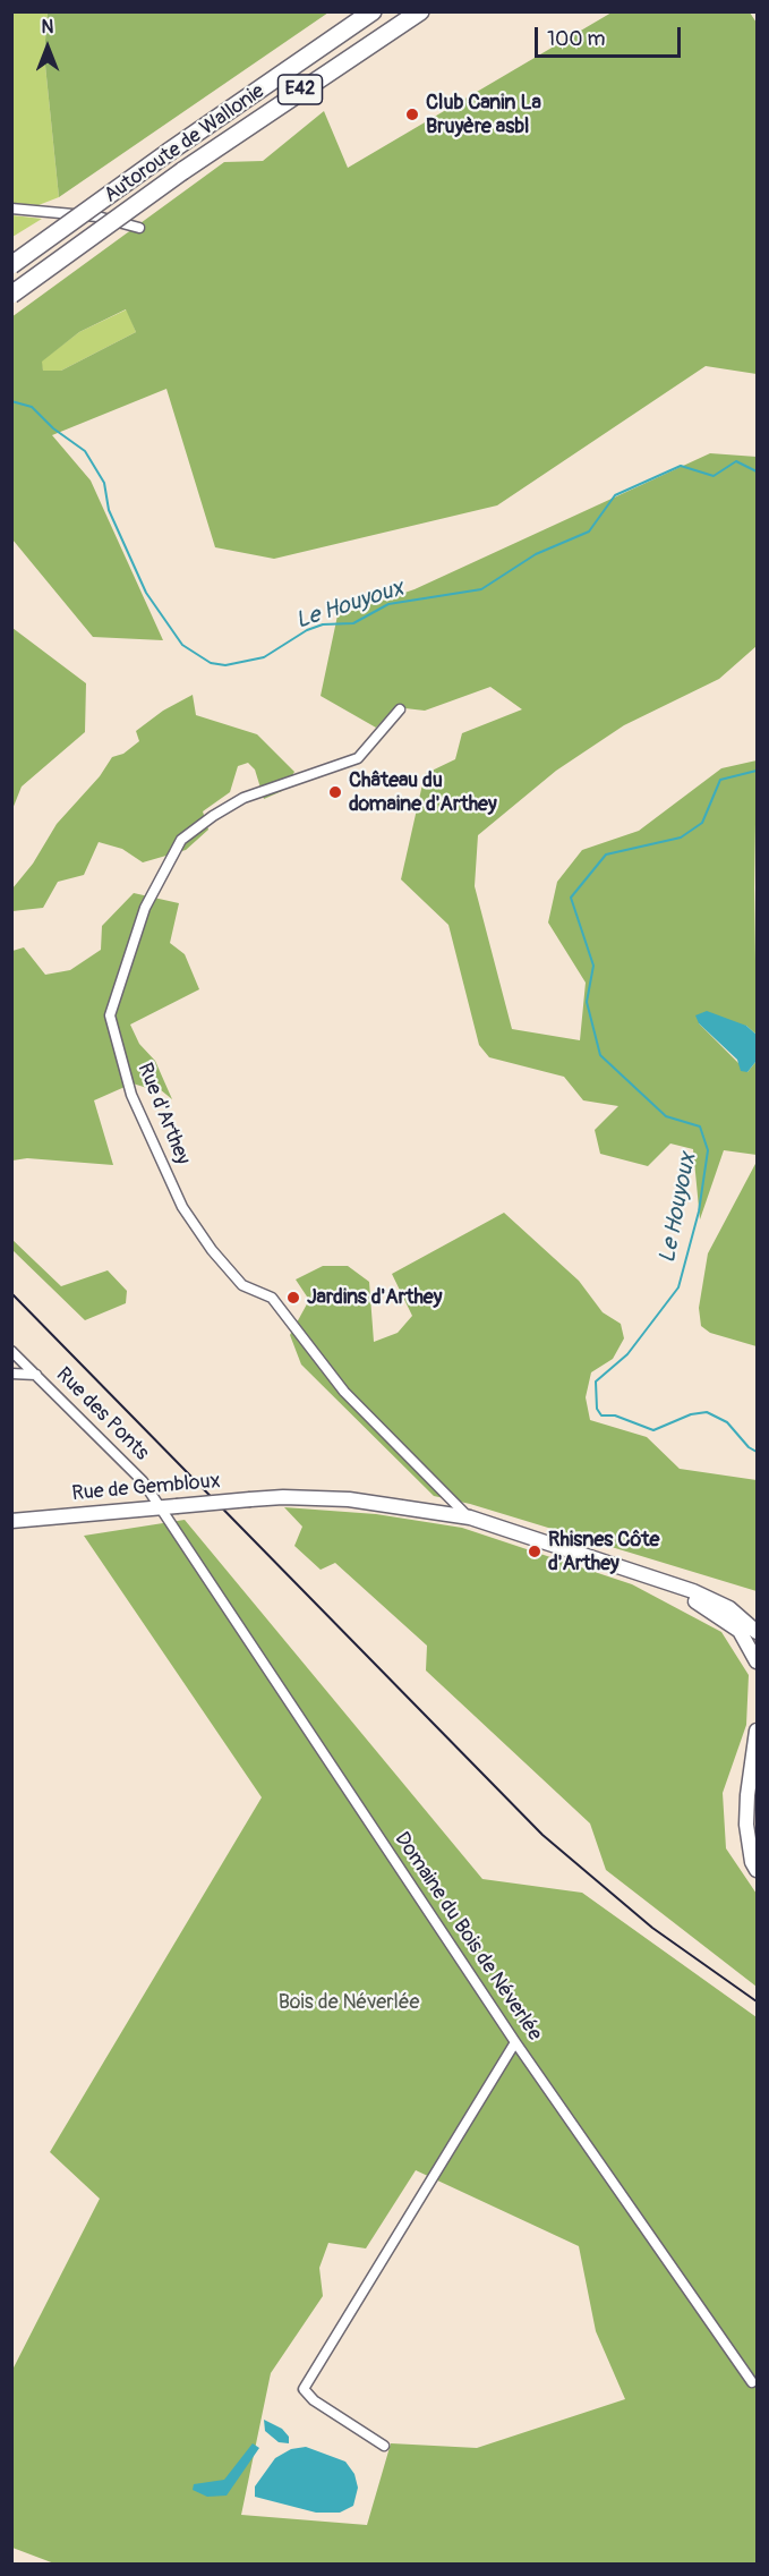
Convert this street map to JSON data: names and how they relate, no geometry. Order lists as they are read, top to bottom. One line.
{"streets":{"highway":["E42","Autoroute de Wallonie"],"main road":["Rue de Gembloux"],"street":["Rue d'Arthey","Rue des Ponts","Domaine du Bois de Néverlée"]},"crossings":[["Rue d'Arthey","Rue de Gembloux"],["Rue des Ponts","Rue de Gembloux"],["Rue des Ponts","Domaine du Bois de Néverlée"],["Rue de Gembloux","Domaine du Bois de Néverlée"]],"water":["Le Houyoux"],"parks":["Bois de Néverlée"],"places":["Club Canin La Bruyère asbl","Château du domaine d'Arthey","Jardins d'Arthey","Rhisnes Côte d'Arthey"],"scale_bar":"100 m","north":"top"}
